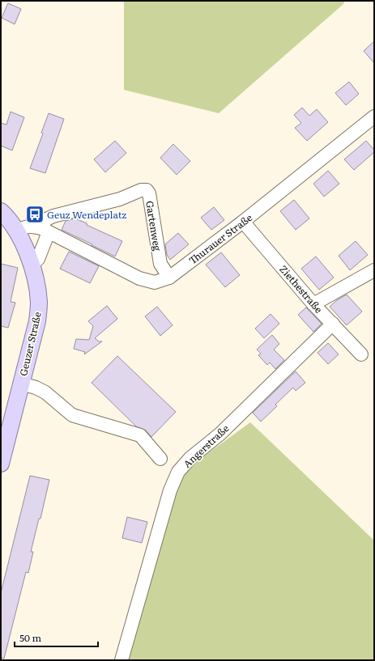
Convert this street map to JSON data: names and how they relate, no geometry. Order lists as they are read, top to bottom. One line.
{"streets":{"main road":["Geuzer Straße"],"street":["Gartenweg","Thurauer Straße","Ziethestraße","Angerstraße"]},"crossings":[["Gartenweg","Thurauer Straße"],["Thurauer Straße","Ziethestraße"],["Thurauer Straße","Geuzer Straße"],["Ziethestraße","Angerstraße"]],"places":{"bus stop":["Geuz Wendeplatz"]},"scale_bar":"50 m"}
